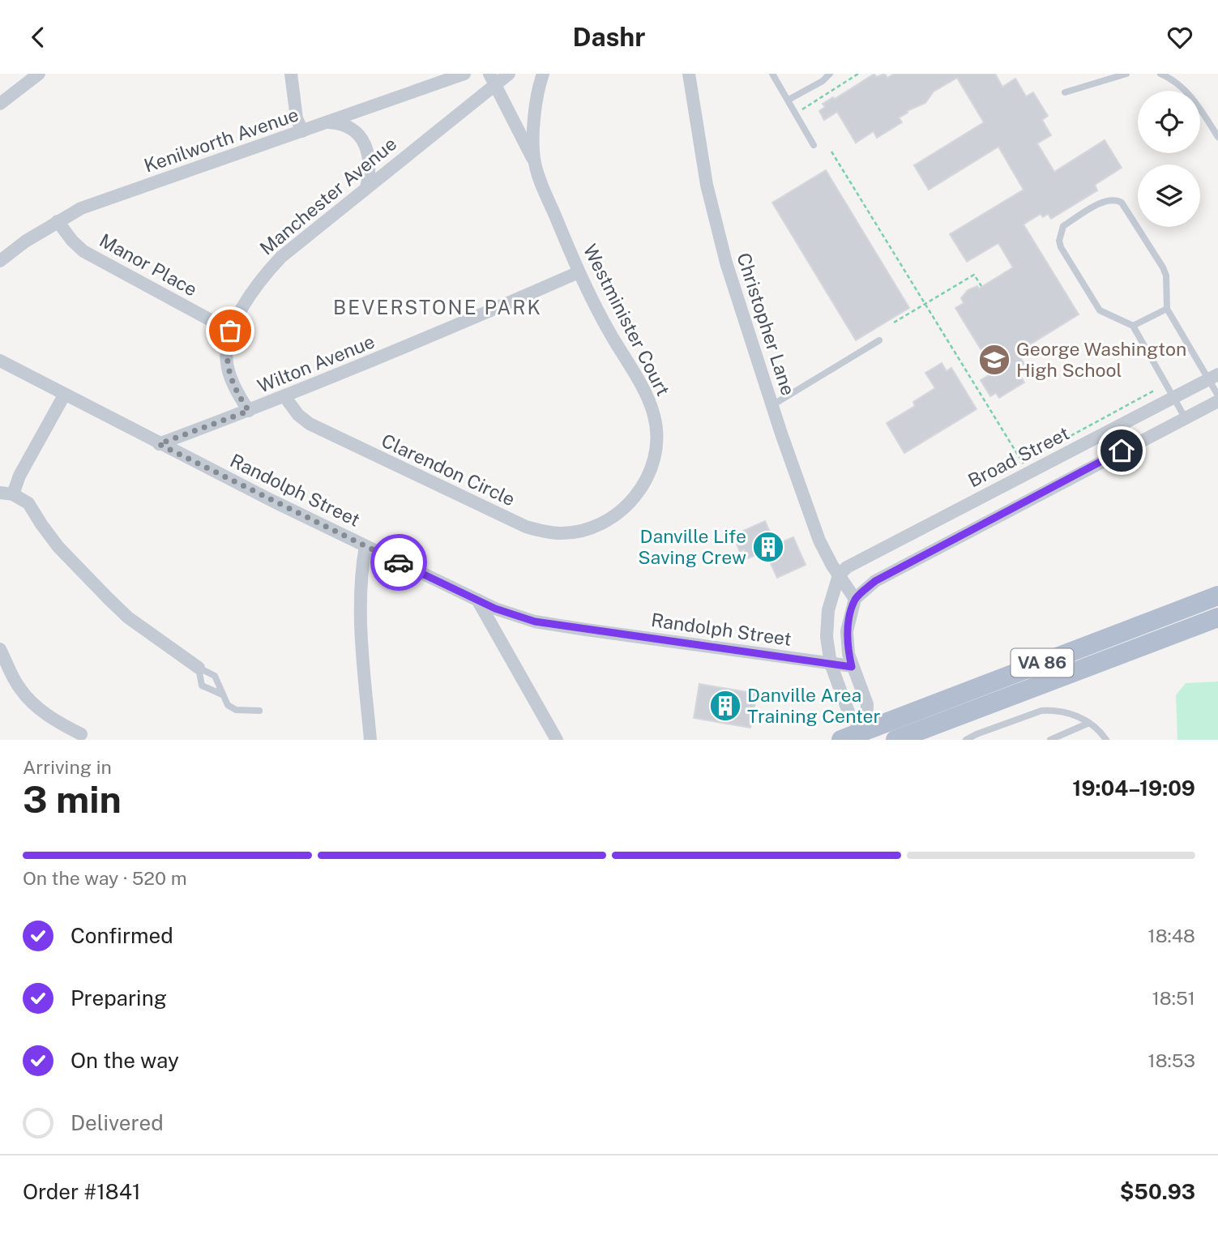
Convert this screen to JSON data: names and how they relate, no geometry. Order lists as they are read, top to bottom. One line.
{"streets":{"main road":["VA 86"],"street":["Kenilworth Avenue","Manchester Avenue","Manor Place","Westminister Court","Christopher Lane","Wilton Avenue","Broad Street","Clarendon Circle","Randolph Street"]},"crossings":[["Kenilworth Avenue","Manor Place"],["Manchester Avenue","Manor Place"],["Manchester Avenue","Westminister Court"],["Manchester Avenue","Wilton Avenue"],["Westminister Court","Wilton Avenue"],["Westminister Court","Clarendon Circle"],["Christopher Lane","Broad Street"],["Wilton Avenue","Clarendon Circle"],["Wilton Avenue","Randolph Street"]],"districts":["BEVERSTONE PARK"],"places":{"school or university":["George Washington High School"],"building":["Danville Life Saving Crew","Danville Area Training Center"]},"page":{"header":"Dashr","heading":["3 min","Arriving in","19:04–19:09"],"panel":["Order #1841","$50.93"],"bar":"On the way · 520 m","list":[["Confirmed","18:48"],["Preparing","18:51"],["On the way","18:53"],"Delivered"]}}
